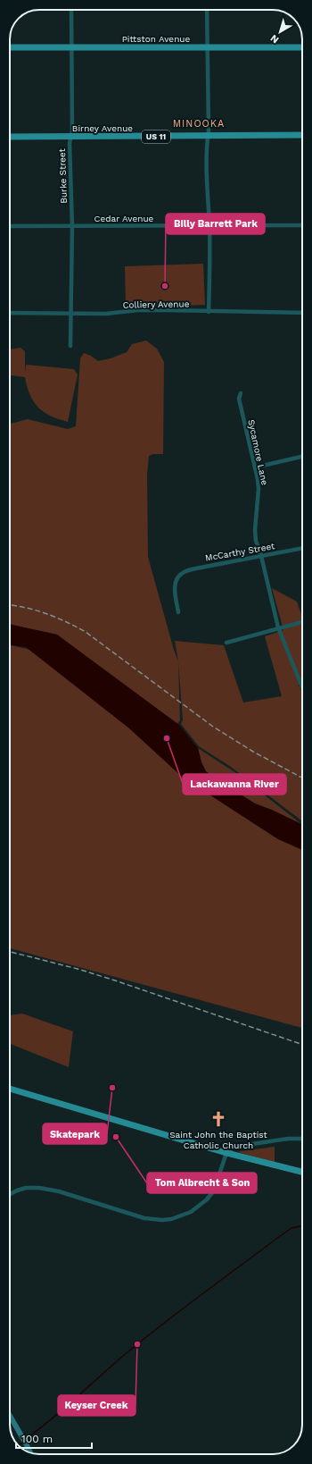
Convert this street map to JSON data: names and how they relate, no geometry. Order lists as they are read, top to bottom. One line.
{"streets":{"main road":["Pittston Avenue","Birney Avenue","US 11"],"street":["Burke Street","Cedar Avenue","Colliery Avenue","Sycamore Lane","McCarthy Street"]},"crossings":[["Pittston Avenue","Burke Street"],["Birney Avenue","Burke Street"],["Burke Street","Cedar Avenue"],["Burke Street","Colliery Avenue"],["Sycamore Lane","McCarthy Street"]],"districts":["MINOOKA"],"places":{"other":["Billy Barrett Park","Lackawanna River","Skatepark","Tom Albrecht & Son","Keyser Creek"],"church":["Saint John the Baptist Catholic Church"]},"scale_bar":"100 m","north":"bottom left"}
